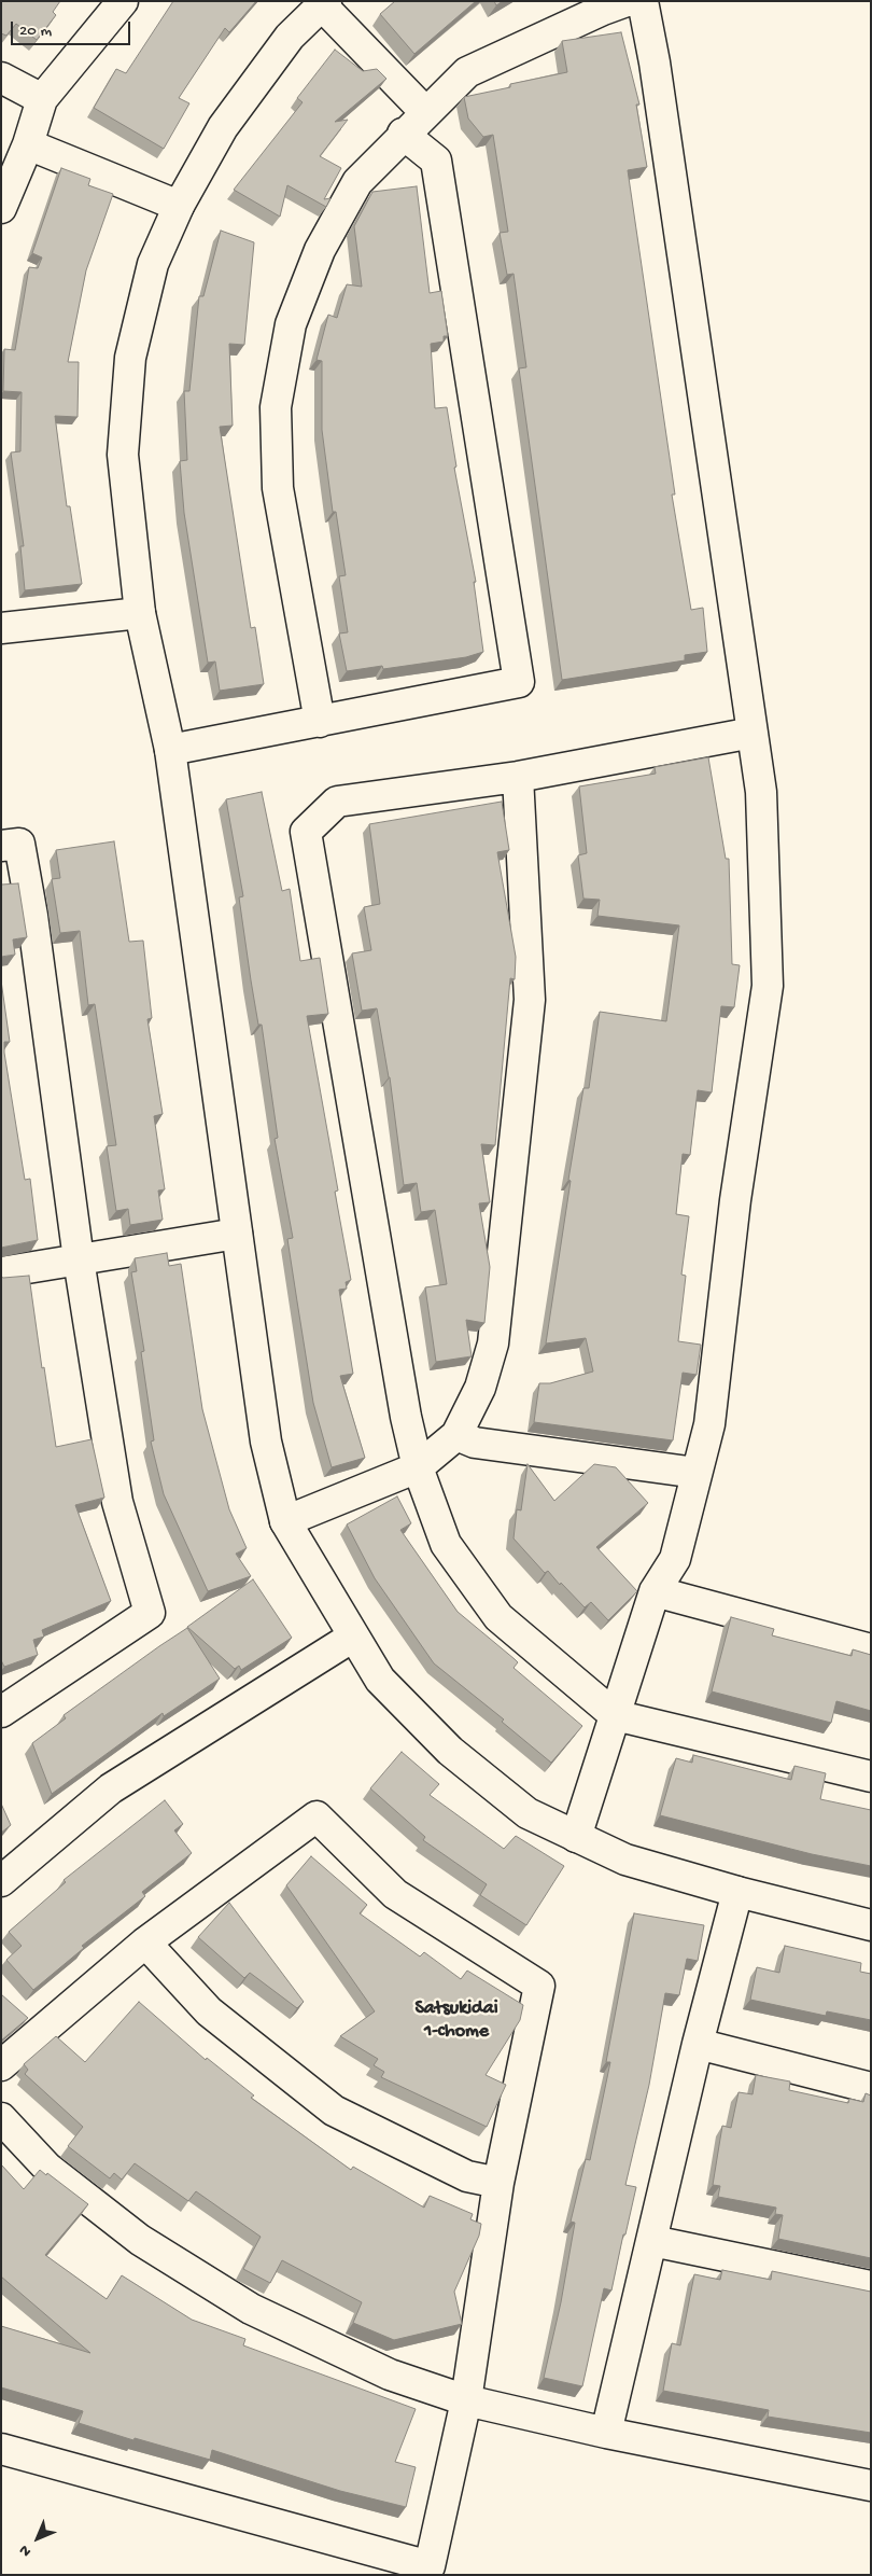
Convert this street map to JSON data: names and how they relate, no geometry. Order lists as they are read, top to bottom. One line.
{"districts":["Satsukidai 1-chome"],"scale_bar":"20 m","north":"bottom left"}
